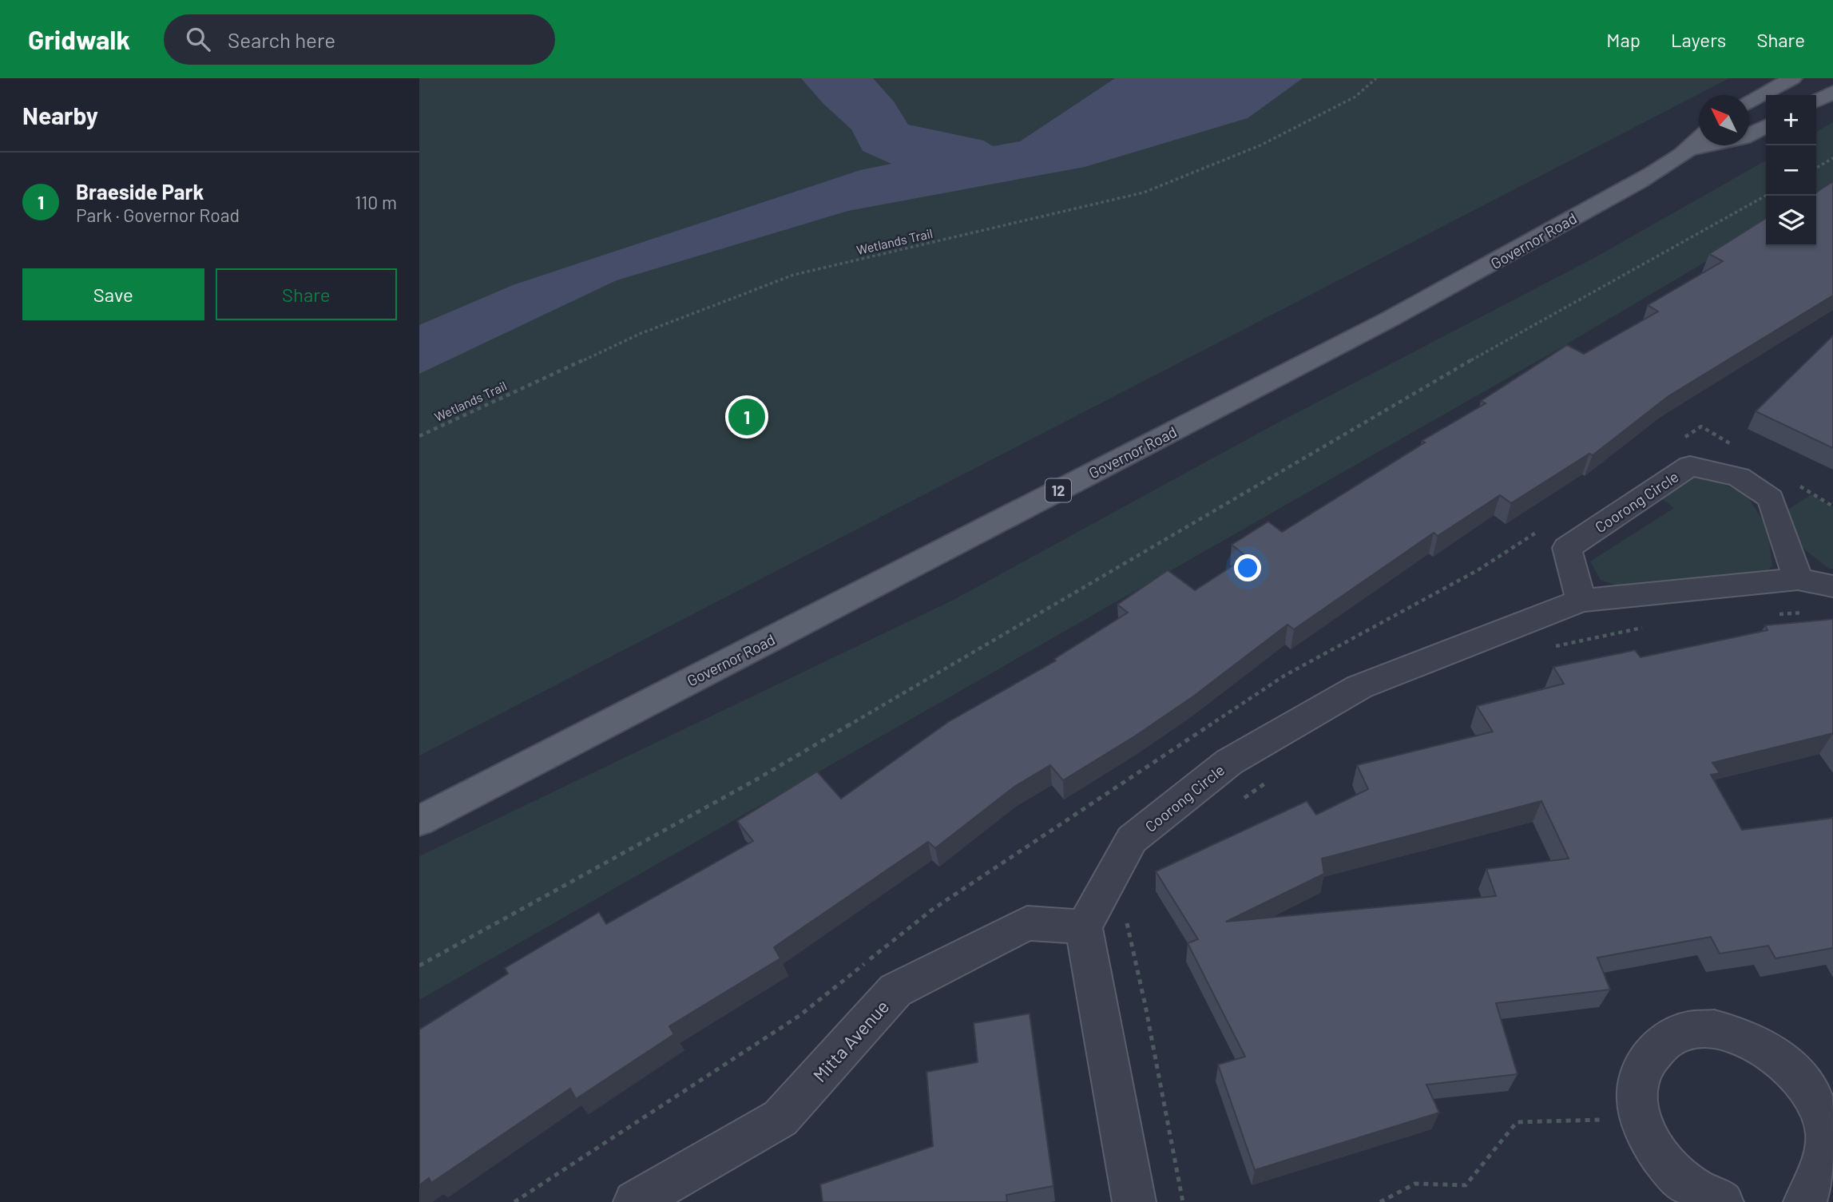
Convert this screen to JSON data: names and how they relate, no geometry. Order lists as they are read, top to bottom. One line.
{"streets":{"main road":["Governor Road","12"],"street":["Coorong Circle","Mitta Avenue"],"path":["Wetlands Trail"]},"crossings":[["Coorong Circle","Mitta Avenue"]],"north":"top left","page":{"header":"Gridwalk","search":"Search here","nav":["Map","Layers","Share"],"heading":"Nearby","map_buttons":["+","−"],"list":[{"mark":"1","name":"Braeside Park","note":"Park · Governor Road","value":"110 m"}],"buttons":["Save","Share"],"pins":"1"}}
